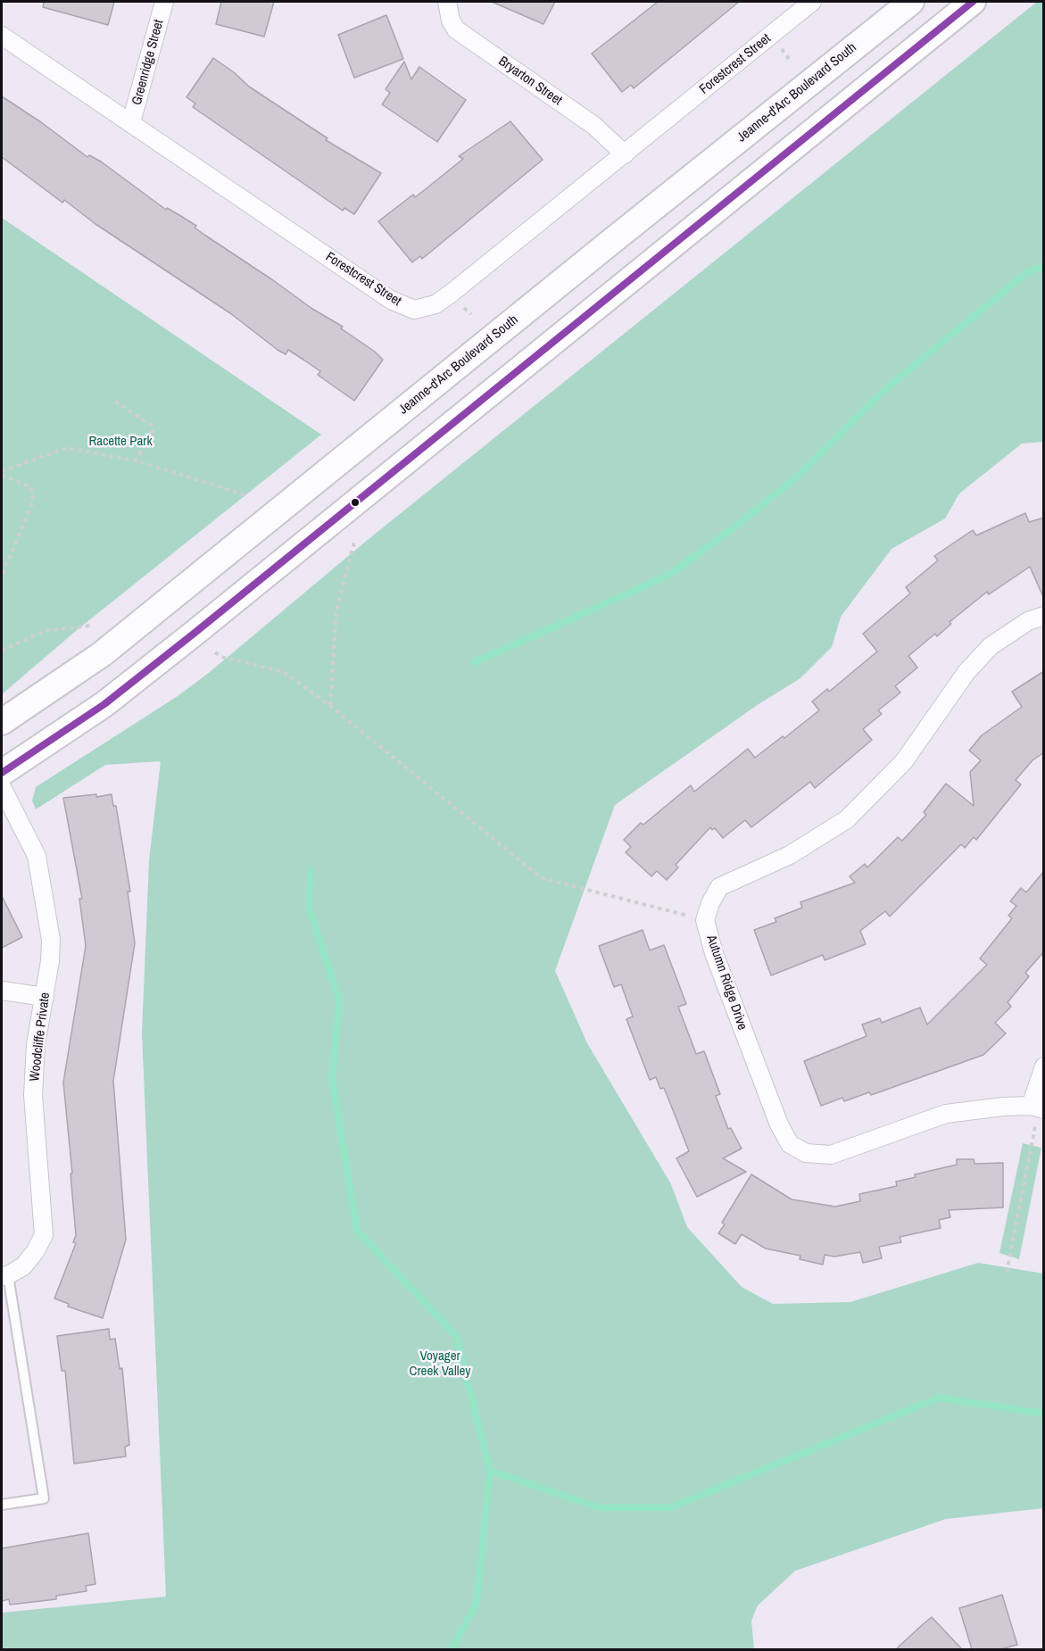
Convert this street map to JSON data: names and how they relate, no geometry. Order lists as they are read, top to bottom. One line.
{"streets":{"main road":["Jeanne-d'Arc Boulevard South"],"street":["Greenridge Street","Forestcrest Street","Bryarton Street","Autumn Ridge Drive","Woodcliffe Private"]},"crossings":[["Greenridge Street","Forestcrest Street"],["Forestcrest Street","Bryarton Street"]],"parks":["Racette Park","Voyager Creek Valley"]}
